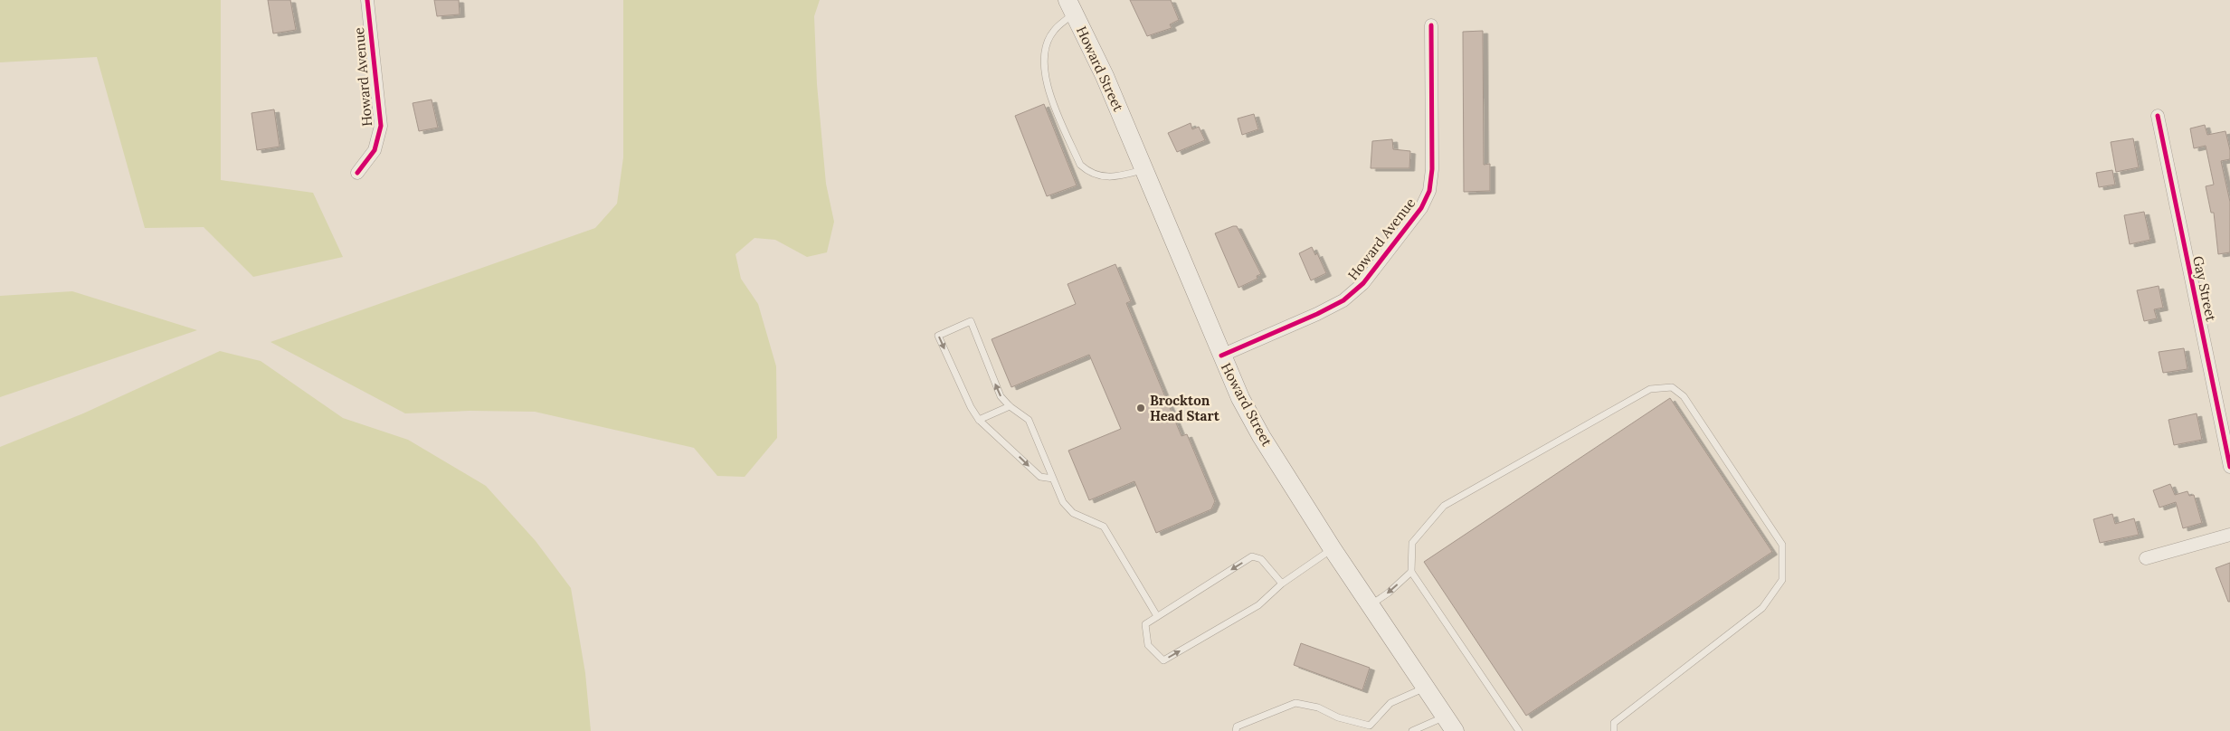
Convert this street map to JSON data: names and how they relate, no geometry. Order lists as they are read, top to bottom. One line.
{"streets":{"main road":["Howard Street"],"street":["Howard Avenue","Gay Street"]},"crossings":[["Howard Street","Howard Avenue"]],"places":["Brockton Head Start"]}
